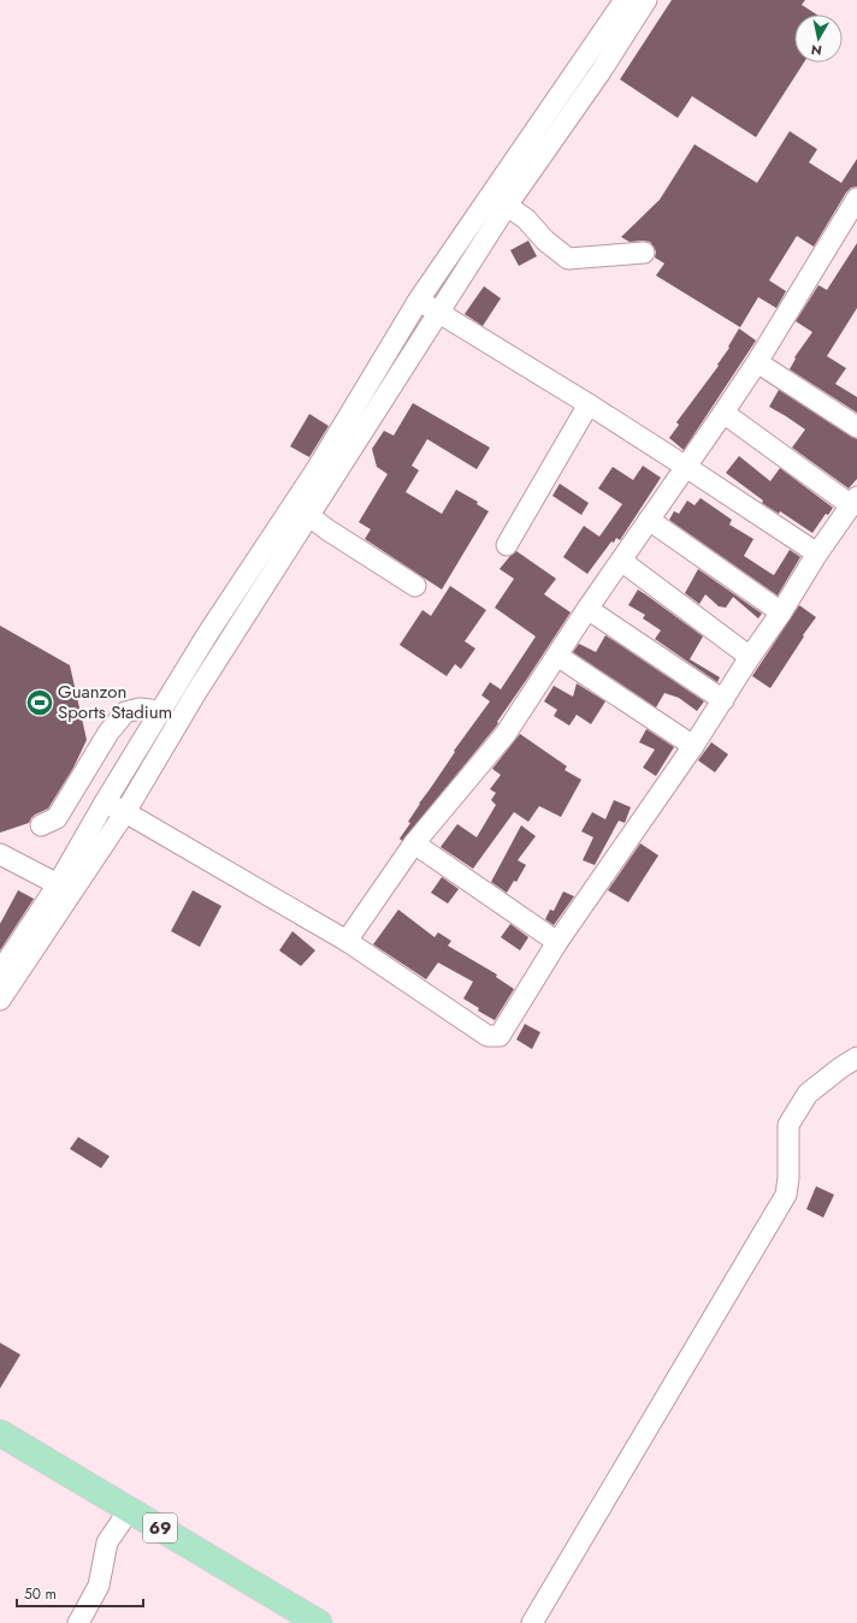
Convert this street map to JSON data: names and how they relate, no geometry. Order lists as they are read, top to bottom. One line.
{"streets":{"main road":["69"]},"places":{"sports":["Guanzon Sports Stadium"]},"scale_bar":"50 m","north":"bottom"}
